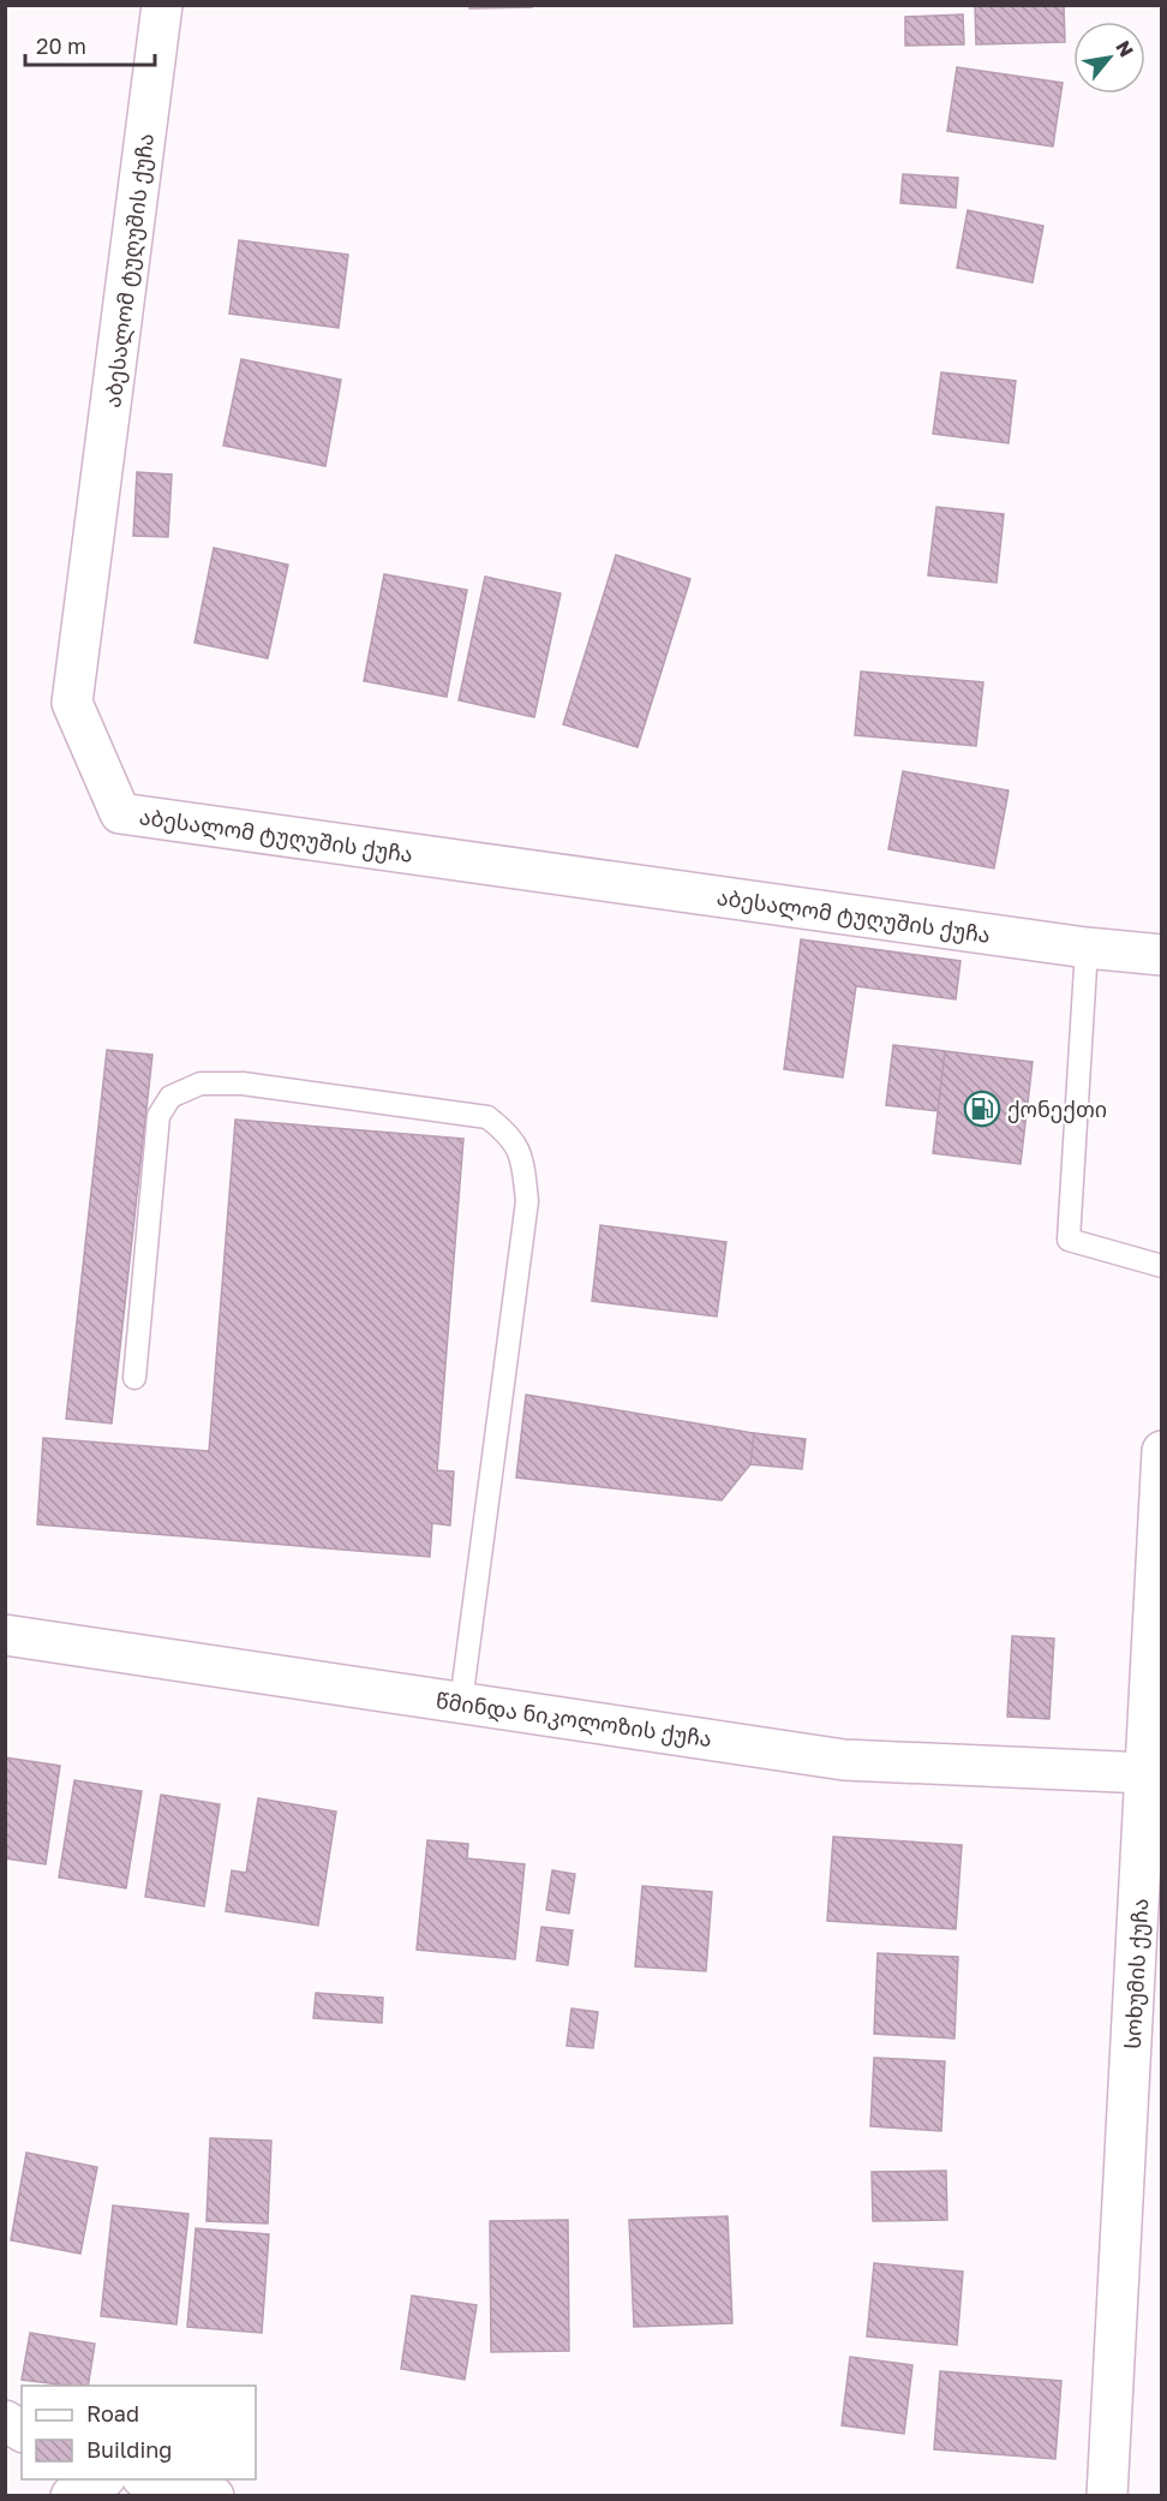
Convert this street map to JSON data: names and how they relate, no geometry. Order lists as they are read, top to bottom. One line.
{"streets":{"main road":["აბესალომ ტუღუშის ქუჩა","წმინდა ნიკოლოზის ქუჩა","სოხუმის ქუჩა"]},"crossings":[["წმინდა ნიკოლოზის ქუჩა","სოხუმის ქუჩა"]],"places":{"fuel station":["ქონექთი"]},"legend":["Road","Building"],"scale_bar":"20 m","north":"top right"}
